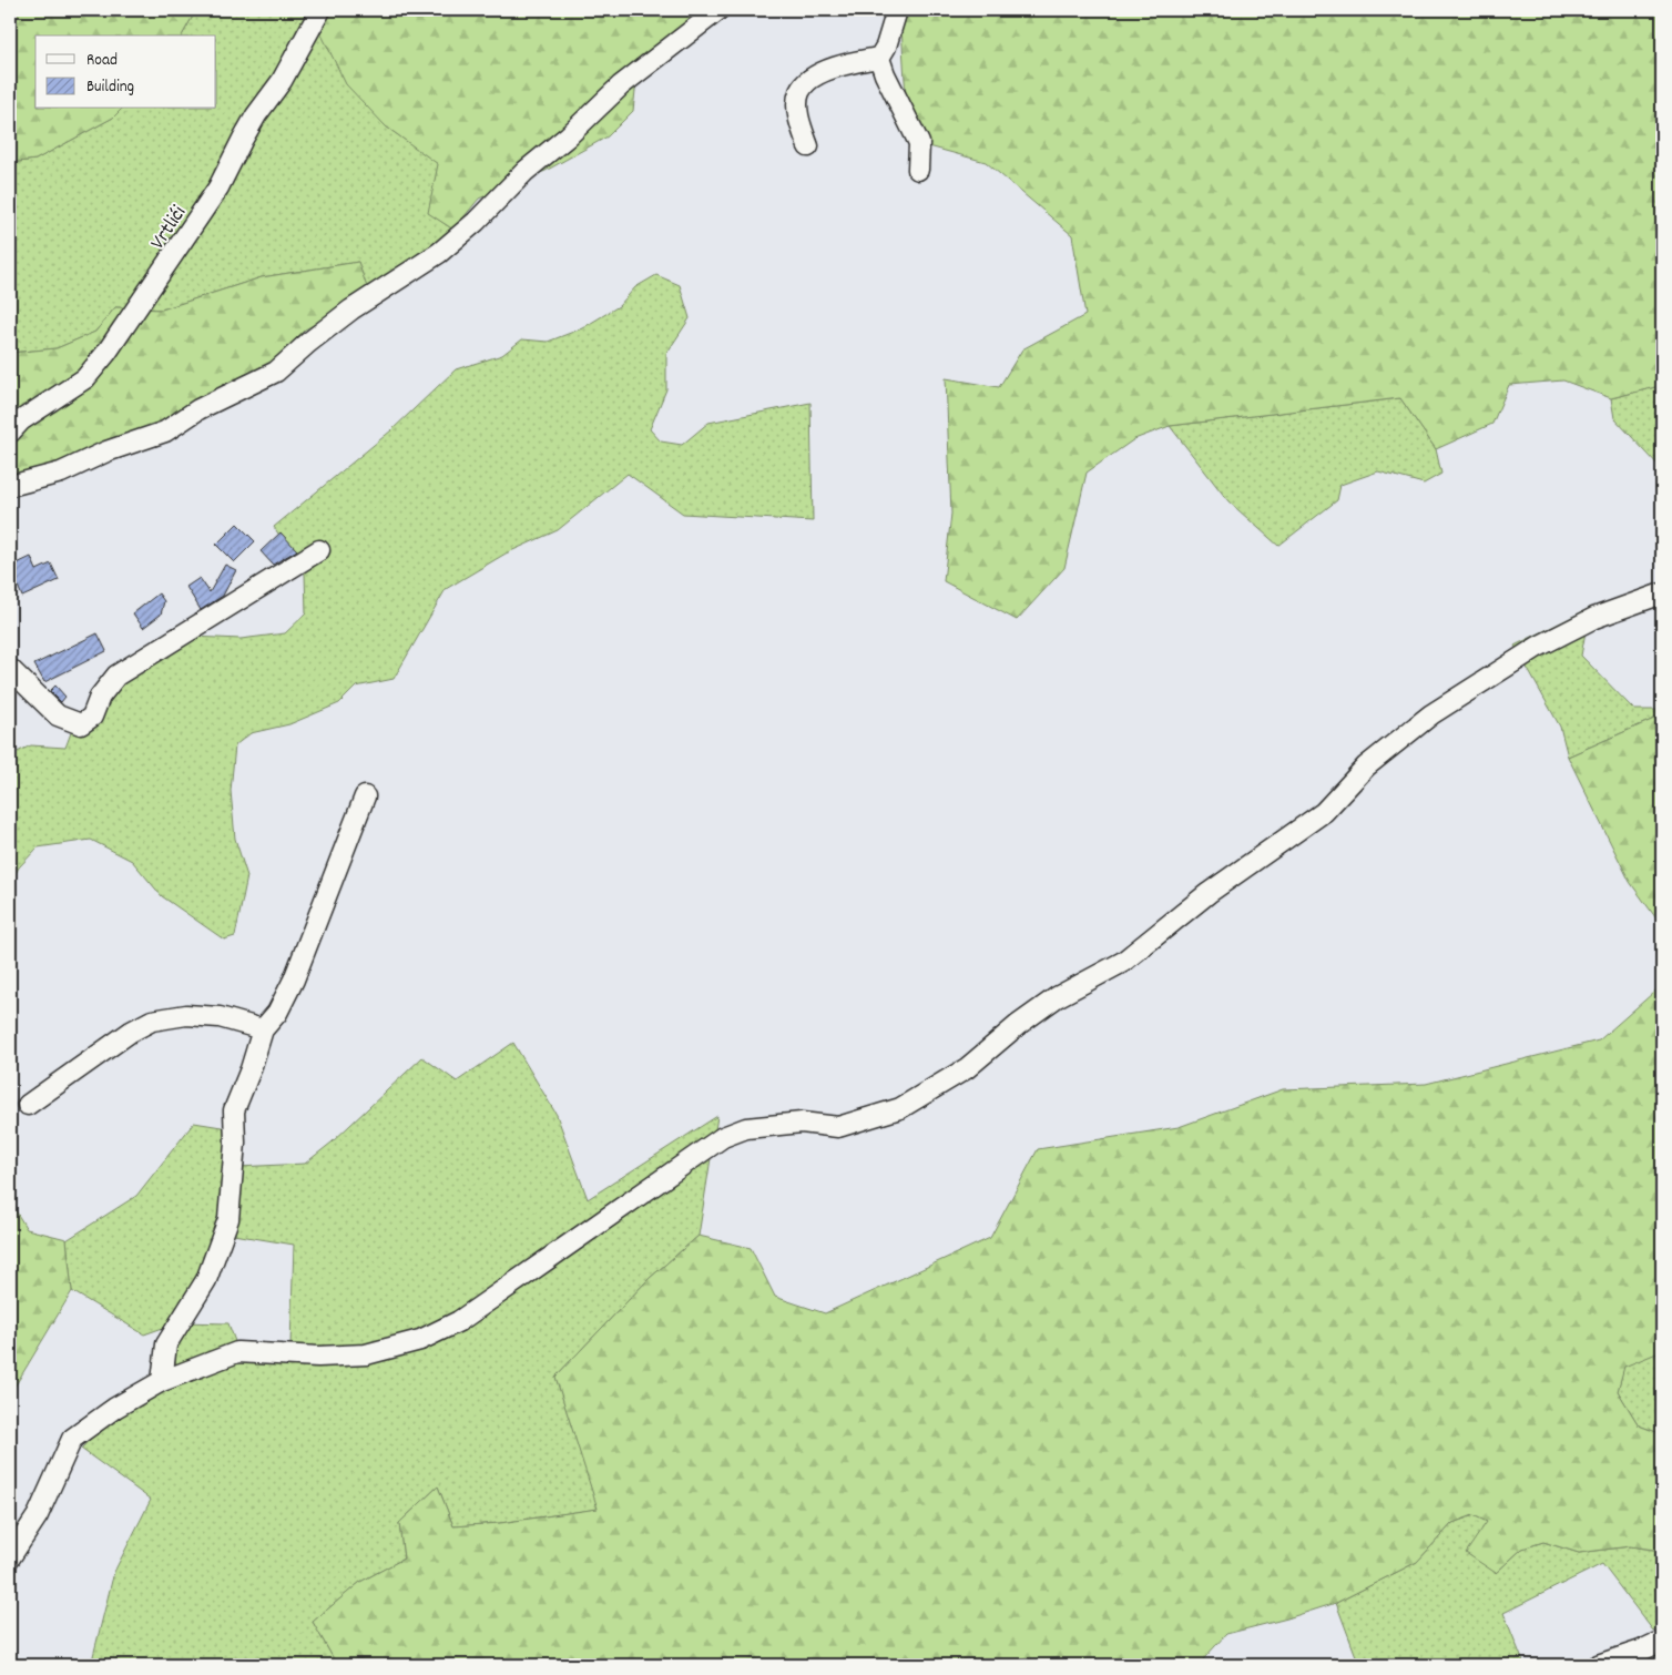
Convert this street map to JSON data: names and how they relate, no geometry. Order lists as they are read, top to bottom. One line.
{"streets":{"street":["Vrtlići"]},"legend":["Road","Building"]}
